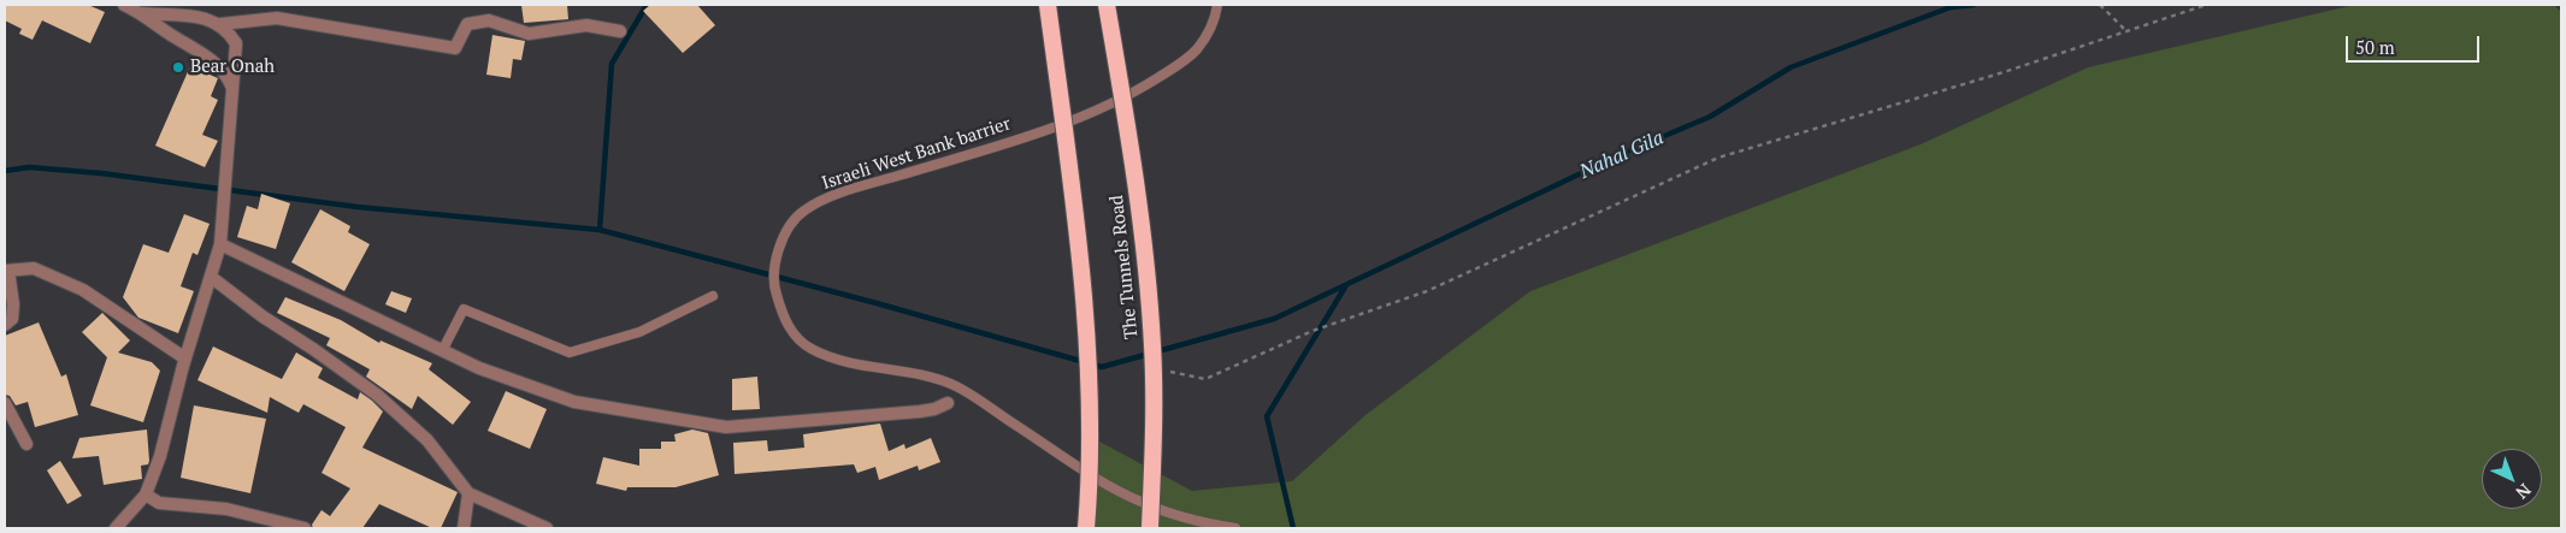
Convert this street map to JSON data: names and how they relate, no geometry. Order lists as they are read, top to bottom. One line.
{"streets":{"highway":["The Tunnels Road"],"lane":["Israeli West Bank barrier"]},"water":["Nahal Gila"],"places":["Bear Onah"],"scale_bar":"50 m","north":"bottom right"}
